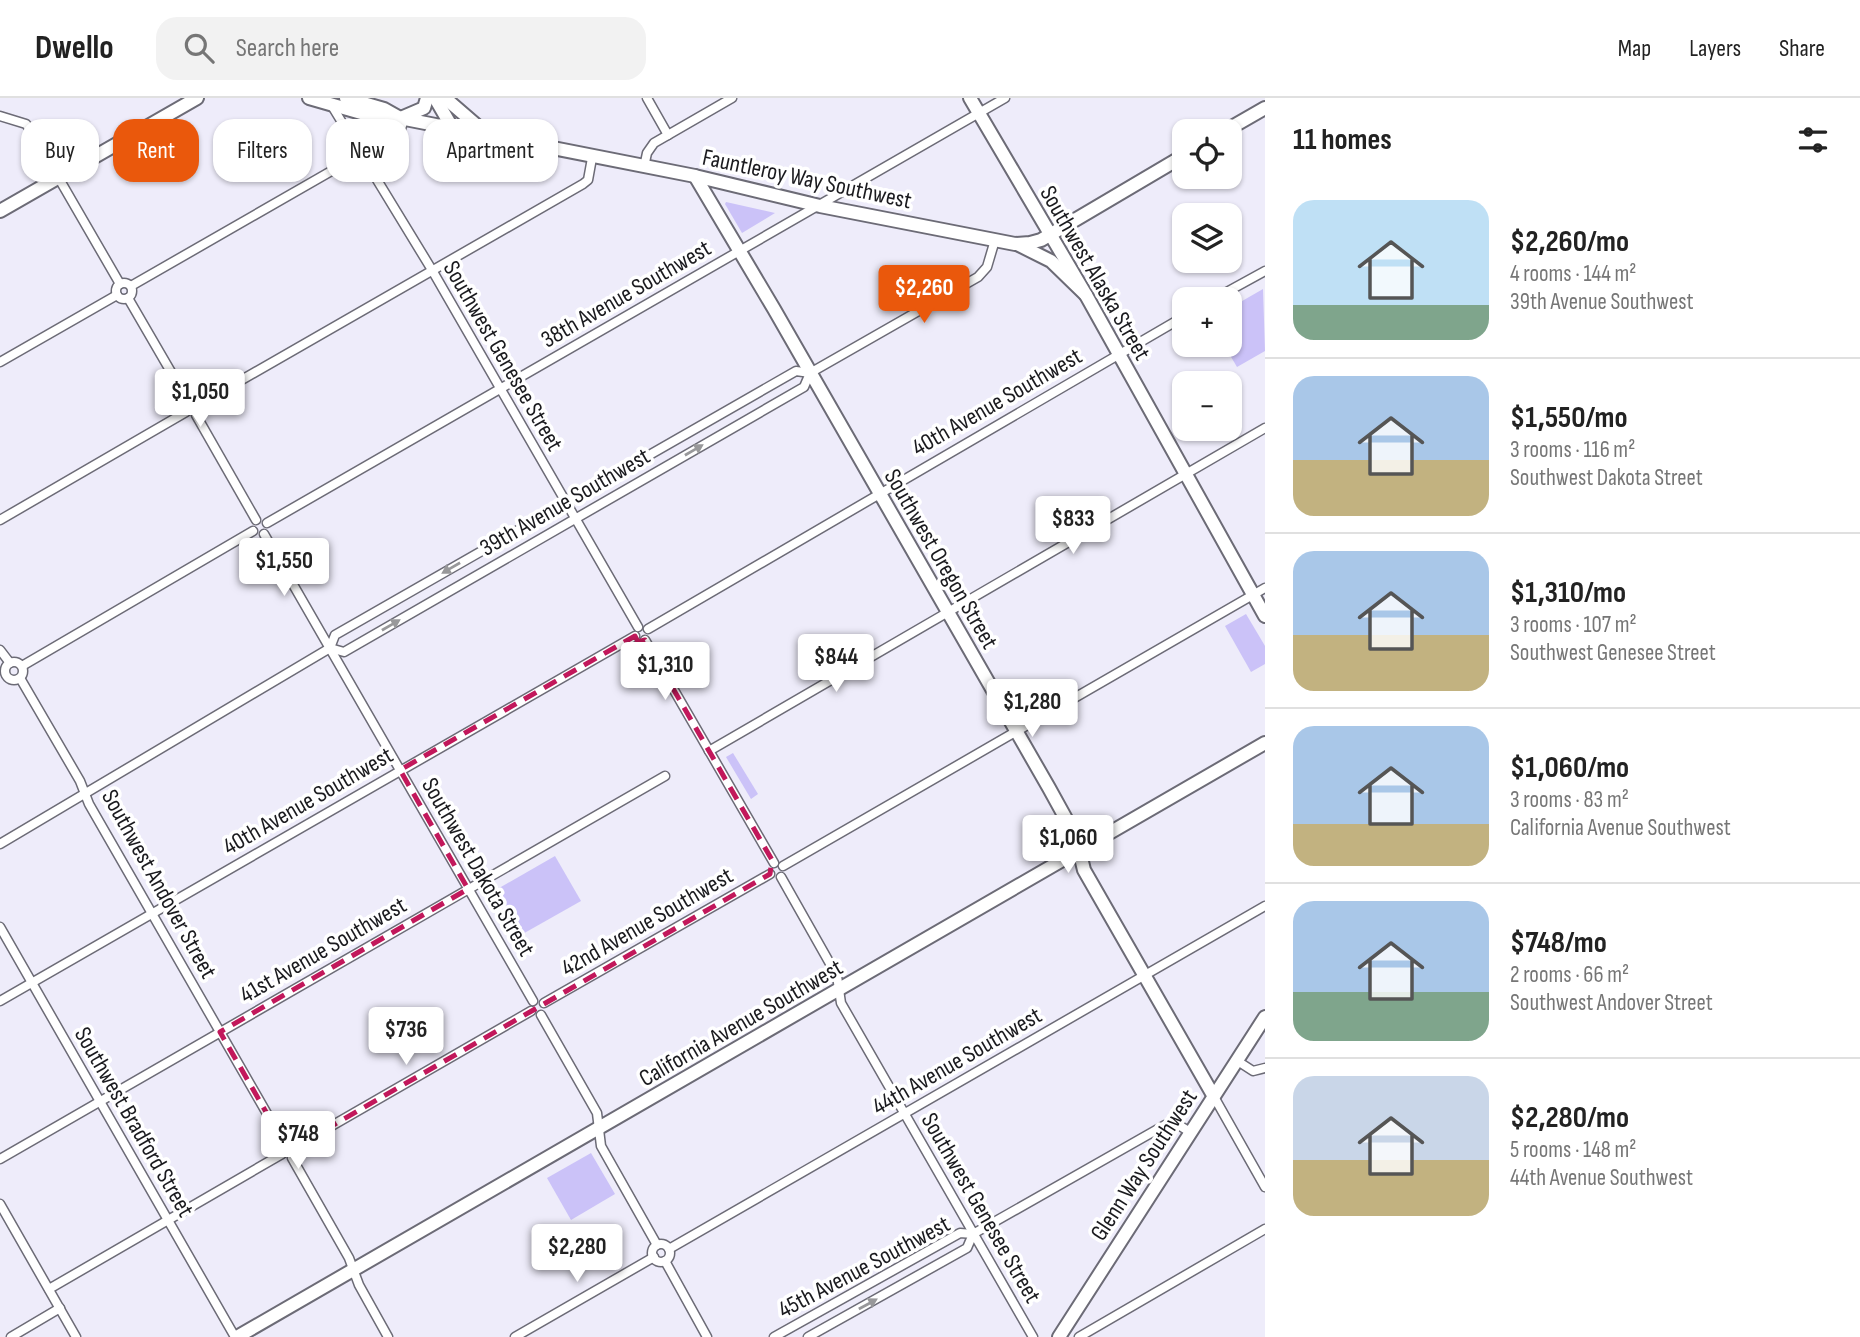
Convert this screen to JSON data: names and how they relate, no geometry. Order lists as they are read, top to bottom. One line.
{"streets":{"main road":["Fauntleroy Way Southwest","Southwest Alaska Street","Southwest Oregon Street","California Avenue Southwest","Glenn Way Southwest"],"street":["38th Avenue Southwest","Southwest Genesee Street","40th Avenue Southwest","39th Avenue Southwest","Southwest Dakota Street","Southwest Andover Street","42nd Avenue Southwest","41st Avenue Southwest","44th Avenue Southwest","Southwest Bradford Street","45th Avenue Southwest"]},"crossings":[["Fauntleroy Way Southwest","Southwest Alaska Street"],["Fauntleroy Way Southwest","38th Avenue Southwest"],["Fauntleroy Way Southwest","Southwest Genesee Street"],["Fauntleroy Way Southwest","39th Avenue Southwest"],["Fauntleroy Way Southwest","Southwest Oregon Street"],["Southwest Alaska Street","38th Avenue Southwest"],["Southwest Alaska Street","40th Avenue Southwest"],["38th Avenue Southwest","Southwest Genesee Street"],["38th Avenue Southwest","Southwest Oregon Street"],["38th Avenue Southwest","Southwest Dakota Street"],["Southwest Genesee Street","40th Avenue Southwest"],["Southwest Genesee Street","39th Avenue Southwest"],["Southwest Genesee Street","42nd Avenue Southwest"],["Southwest Genesee Street","California Avenue Southwest"],["Southwest Genesee Street","44th Avenue Southwest"],["Southwest Genesee Street","45th Avenue Southwest"],["40th Avenue Southwest","Southwest Oregon Street"],["40th Avenue Southwest","Southwest Dakota Street"],["40th Avenue Southwest","Southwest Andover Street"],["40th Avenue Southwest","Southwest Bradford Street"],["39th Avenue Southwest","Southwest Oregon Street"],["39th Avenue Southwest","Southwest Dakota Street"],["39th Avenue Southwest","Southwest Andover Street"],["Southwest Oregon Street","California Avenue Southwest"],["Southwest Oregon Street","44th Avenue Southwest"],["Southwest Oregon Street","Glenn Way Southwest"],["Southwest Dakota Street","42nd Avenue Southwest"],["Southwest Dakota Street","41st Avenue Southwest"],["Southwest Andover Street","41st Avenue Southwest"],["41st Avenue Southwest","Southwest Bradford Street"],["California Avenue Southwest","Southwest Bradford Street"],["Glenn Way Southwest","45th Avenue Southwest"]],"page":{"header":"Dwello","search":"Search here","nav":["Map","Layers","Share"],"heading":"11 homes","map_buttons":["+","−"],"chip":["Buy","Rent","Filters","New","Apartment"],"list":[{"name":"$2,260/mo","note":"4 rooms · 144 m² · 39th Avenue Southwest"},{"name":"$1,550/mo","note":"3 rooms · 116 m² · Southwest Dakota Street"},{"name":"$1,310/mo","note":"3 rooms · 107 m² · Southwest Genesee Street"},{"name":"$1,060/mo","note":"3 rooms · 83 m² · California Avenue Southwest"},{"name":"$748/mo","note":"2 rooms · 66 m² · Southwest Andover Street"},{"name":"$2,280/mo","note":"5 rooms · 148 m² · 44th Avenue Southwest"}],"price":["$2,260","$1,050","$833","$1,550","$844","$1,310","$1,280","$1,060","$736","$748","$2,280"]}}
